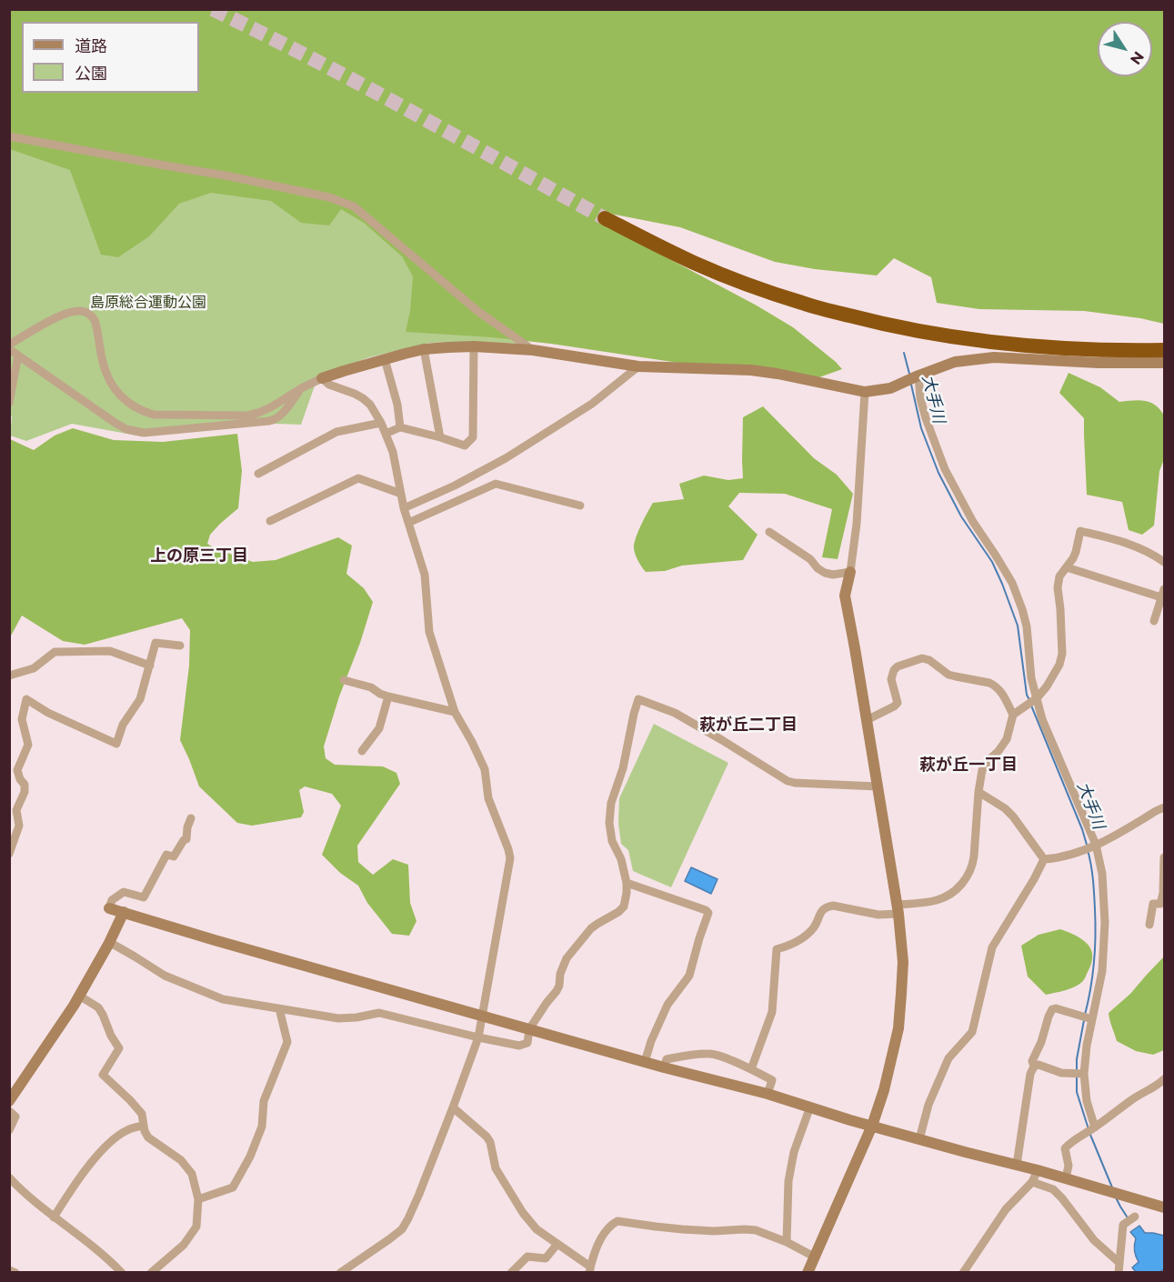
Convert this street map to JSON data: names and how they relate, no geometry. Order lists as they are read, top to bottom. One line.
{"districts":["上の原三丁目","萩が丘二丁目","萩が丘一丁目"],"water":["大手川"],"parks":["島原総合運動公園"],"legend":["道路","公園"],"north":"bottom right"}
